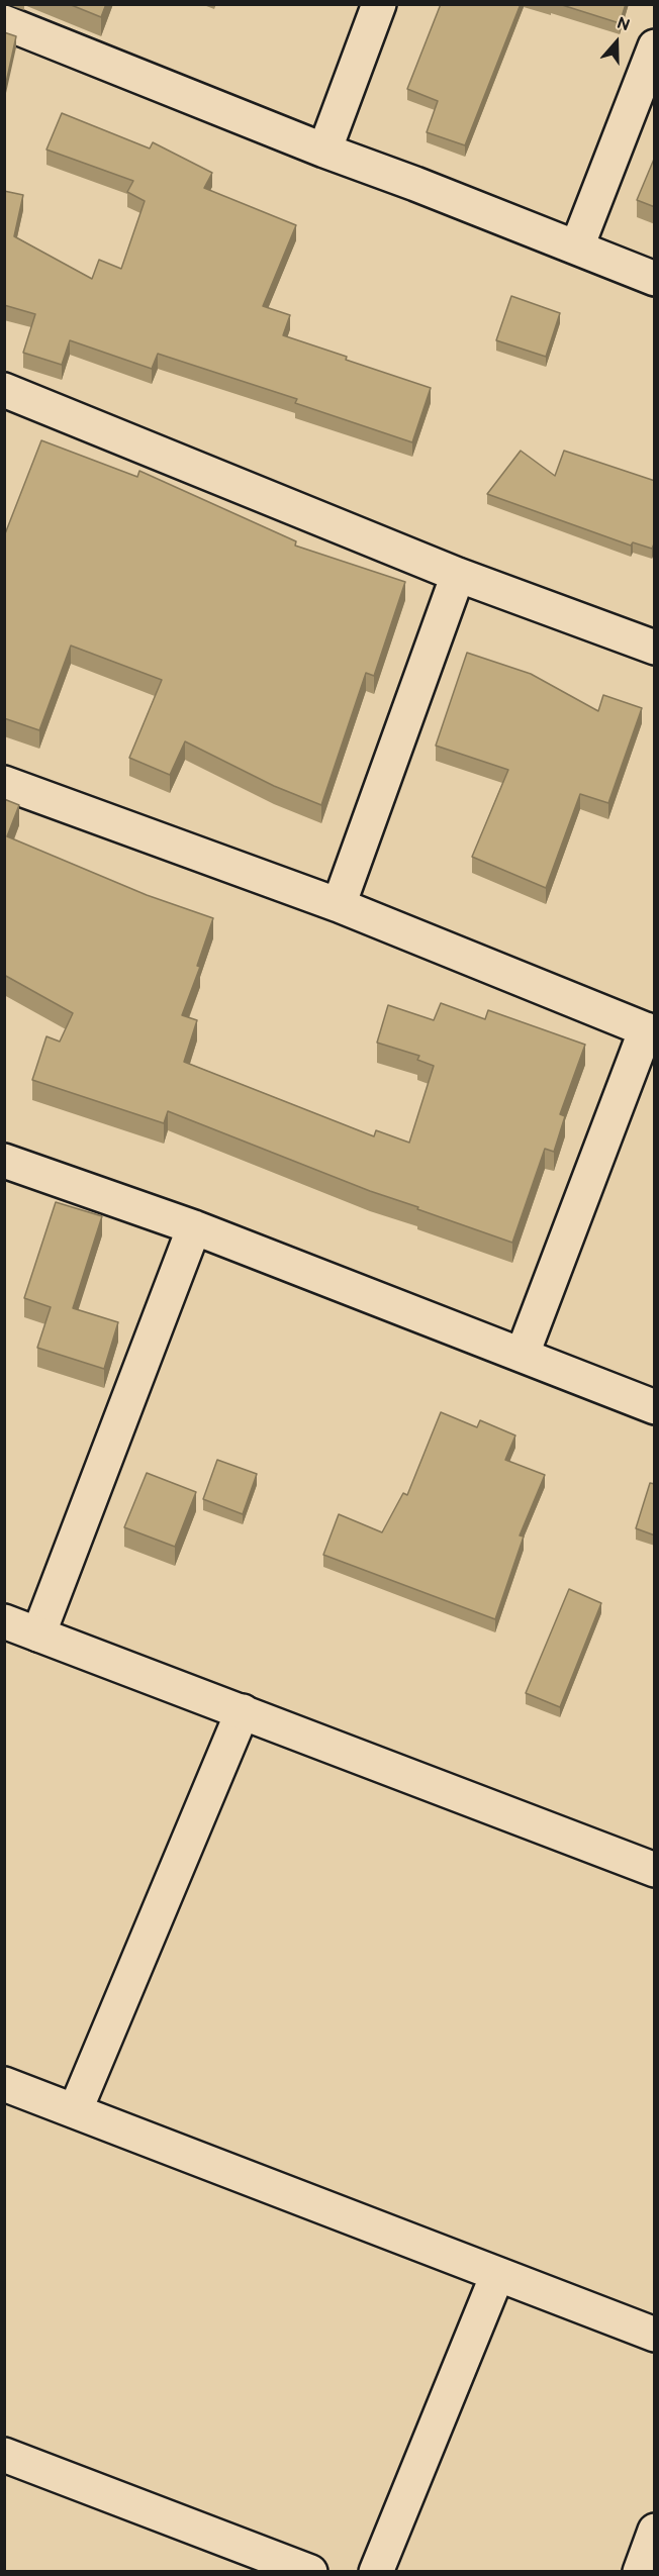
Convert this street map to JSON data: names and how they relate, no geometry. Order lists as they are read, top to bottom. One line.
{"north":"top"}
